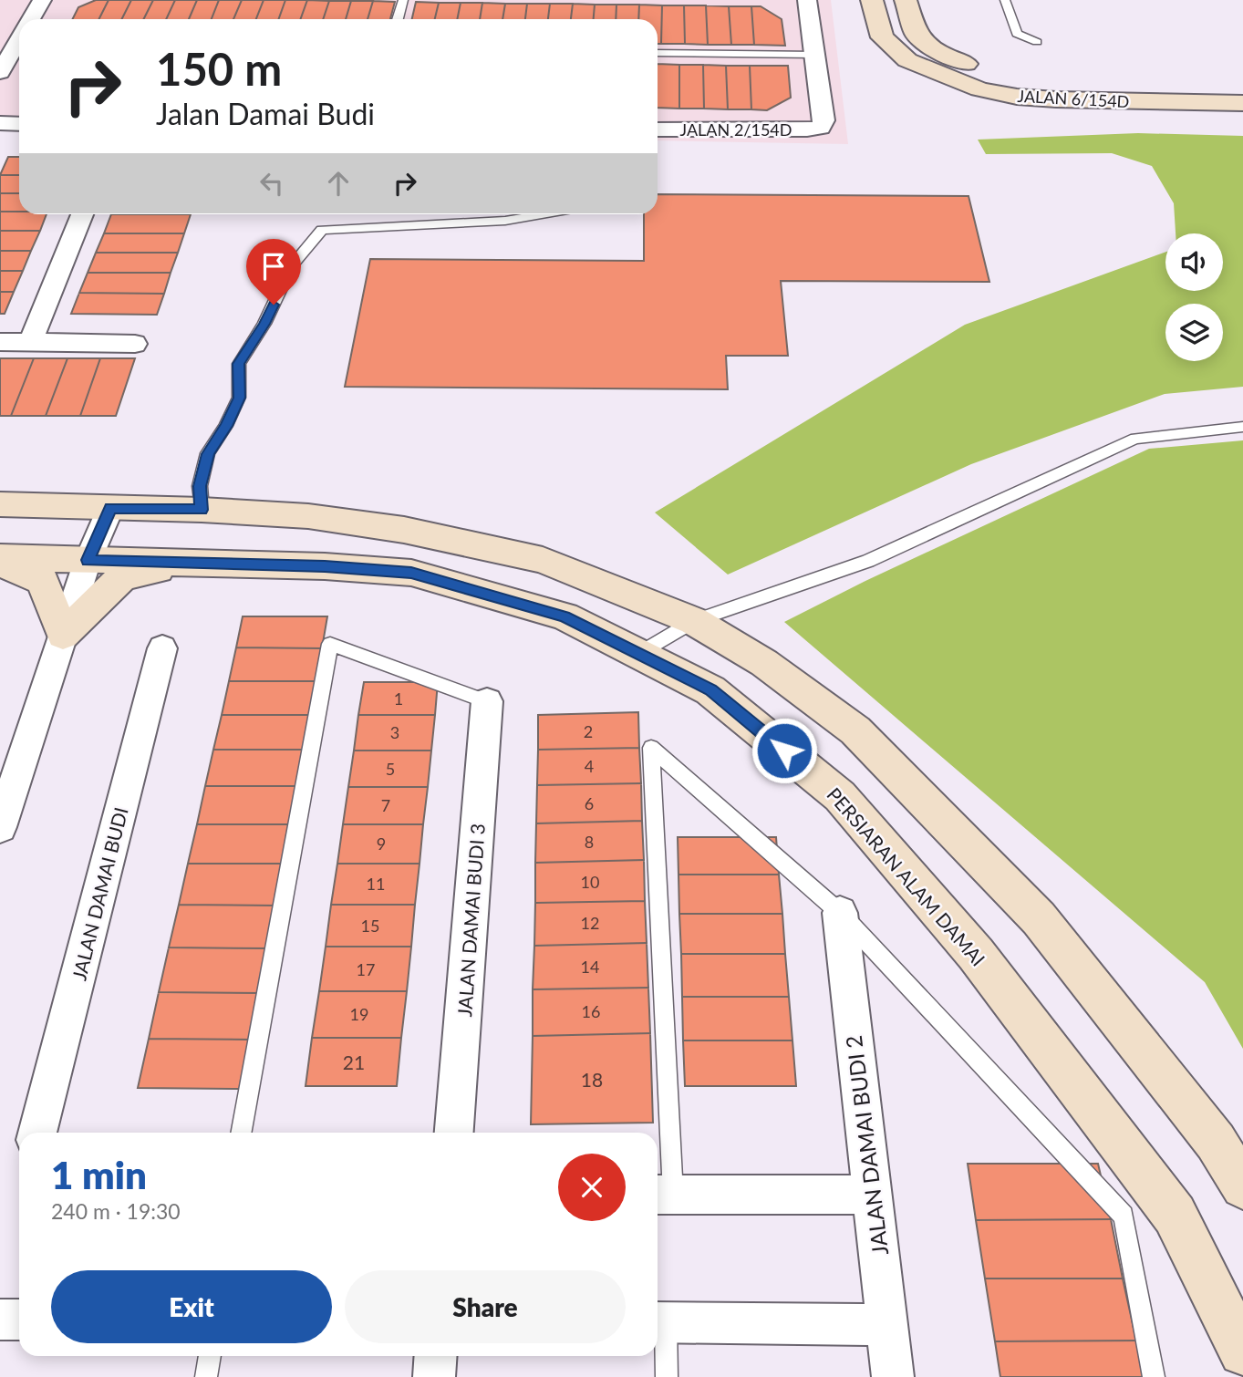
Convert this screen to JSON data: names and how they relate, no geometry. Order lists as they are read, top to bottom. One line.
{"streets":{"street":["JALAN 6/154D","JALAN 2/154D","PERSIARAN ALAM DAMAI","JALAN DAMAI BUDI","JALAN DAMAI BUDI 3","JALAN DAMAI BUDI 2"]},"house_numbers":["1","2","3","4","5","6","7","8","9","10","11","12","15","14","17","16","19","21","18"],"page":{"turn":["150 m","Jalan Damai Budi"],"heading":["1 min","240 m · 19:30"],"buttons":["Exit","Share"]}}
